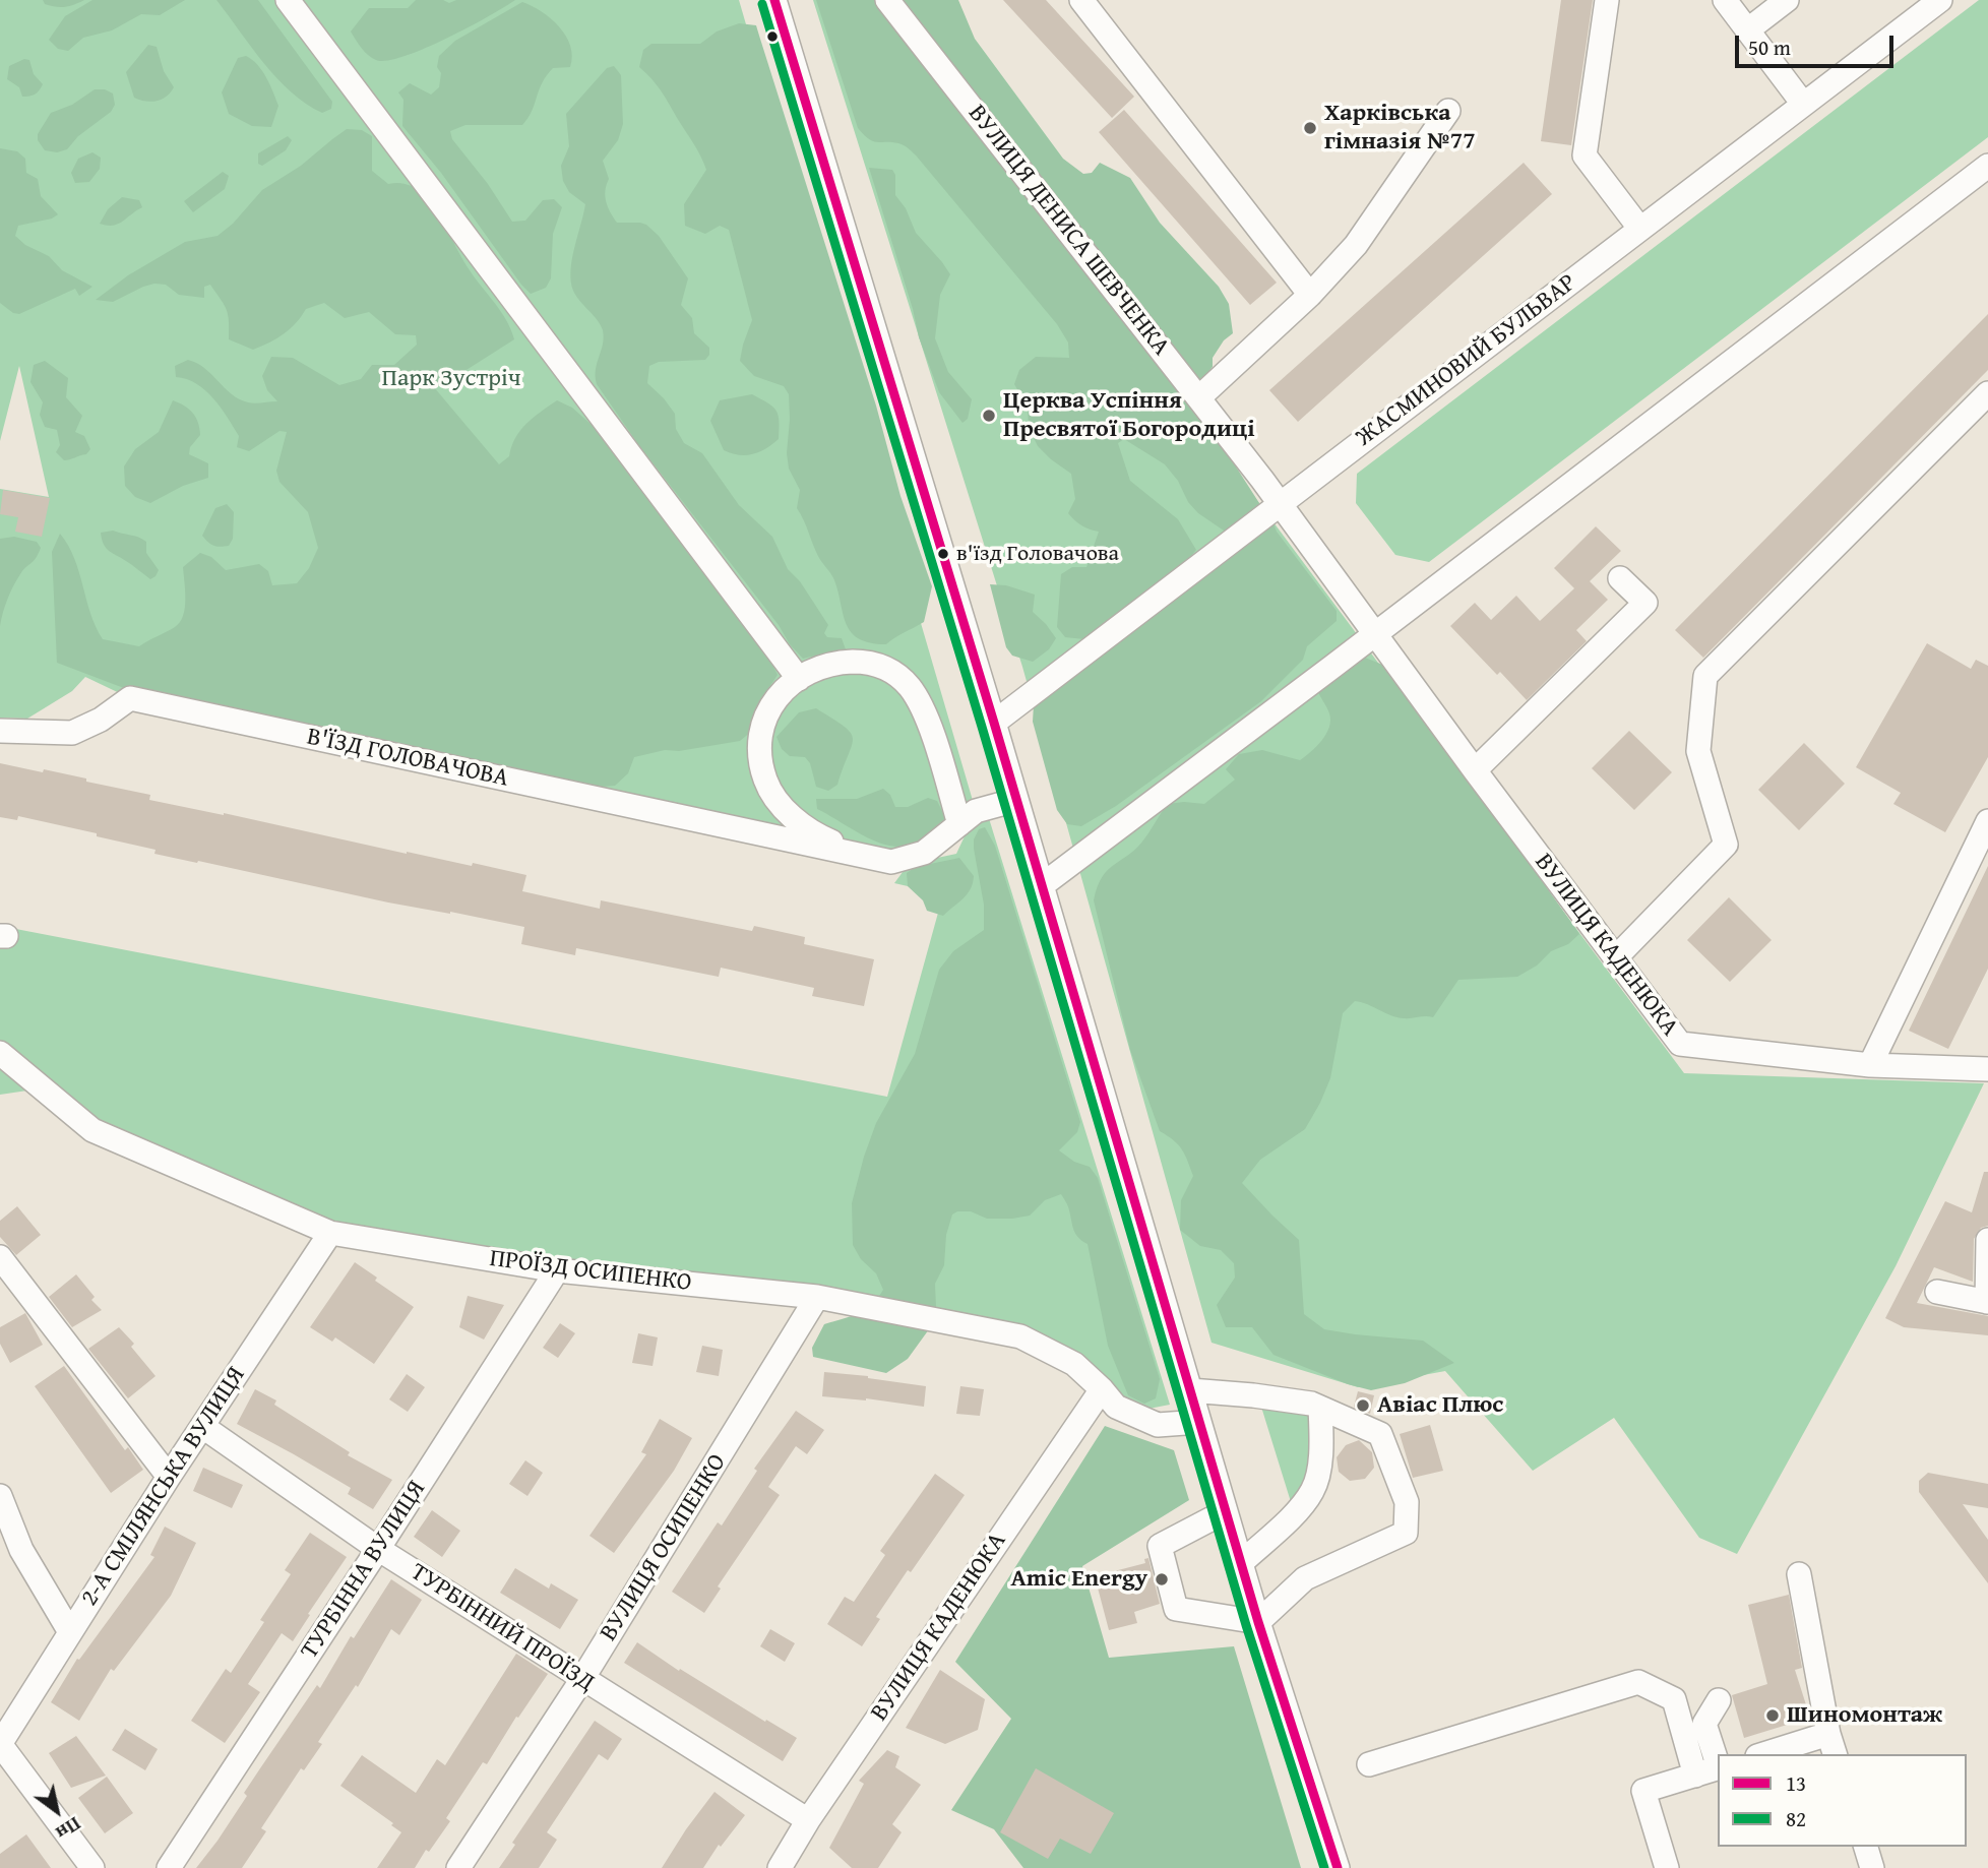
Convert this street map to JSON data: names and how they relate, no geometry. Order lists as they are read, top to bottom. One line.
{"streets":{"street":["ВУЛИЦЯ ДЕНИСА ШЕВЧЕНКА","ЖАСМИНОВИЙ БУЛЬВАР","В'ЇЗД ГОЛОВАЧОВА","ВУЛИЦЯ КАДЕНЮКА","ПРОЇЗД ОСИПЕНКО","2-А СМІЛЯНСЬКА ВУЛИЦЯ","ВУЛИЦЯ ОСИПЕНКО","ТУРБІННА ВУЛИЦЯ","ТУРБІННИЙ ПРОЇЗД"]},"crossings":[["ВУЛИЦЯ ДЕНИСА ШЕВЧЕНКА","ЖАСМИНОВИЙ БУЛЬВАР"],["ВУЛИЦЯ ДЕНИСА ШЕВЧЕНКА","ВУЛИЦЯ КАДЕНЮКА"],["ВУЛИЦЯ КАДЕНЮКА","ПРОЇЗД ОСИПЕНКО"],["ВУЛИЦЯ КАДЕНЮКА","ТУРБІННИЙ ПРОЇЗД"],["ПРОЇЗД ОСИПЕНКО","2-А СМІЛЯНСЬКА ВУЛИЦЯ"],["ПРОЇЗД ОСИПЕНКО","ВУЛИЦЯ ОСИПЕНКО"],["ПРОЇЗД ОСИПЕНКО","ТУРБІННА ВУЛИЦЯ"],["2-А СМІЛЯНСЬКА ВУЛИЦЯ","ТУРБІННИЙ ПРОЇЗД"],["ВУЛИЦЯ ОСИПЕНКО","ТУРБІННИЙ ПРОЇЗД"],["ТУРБІННА ВУЛИЦЯ","ТУРБІННИЙ ПРОЇЗД"]],"parks":["Парк Зустріч"],"places":["Харківська гімназія №77","Церква Успіння Пресвятої Богородиці","в'їзд Головачова","Авіас Плюс","Amic Energy","Шиномонтаж"],"lines":["transit line 13","transit line 82"],"legend":["13","82"],"scale_bar":"50 m","north":"bottom right"}
